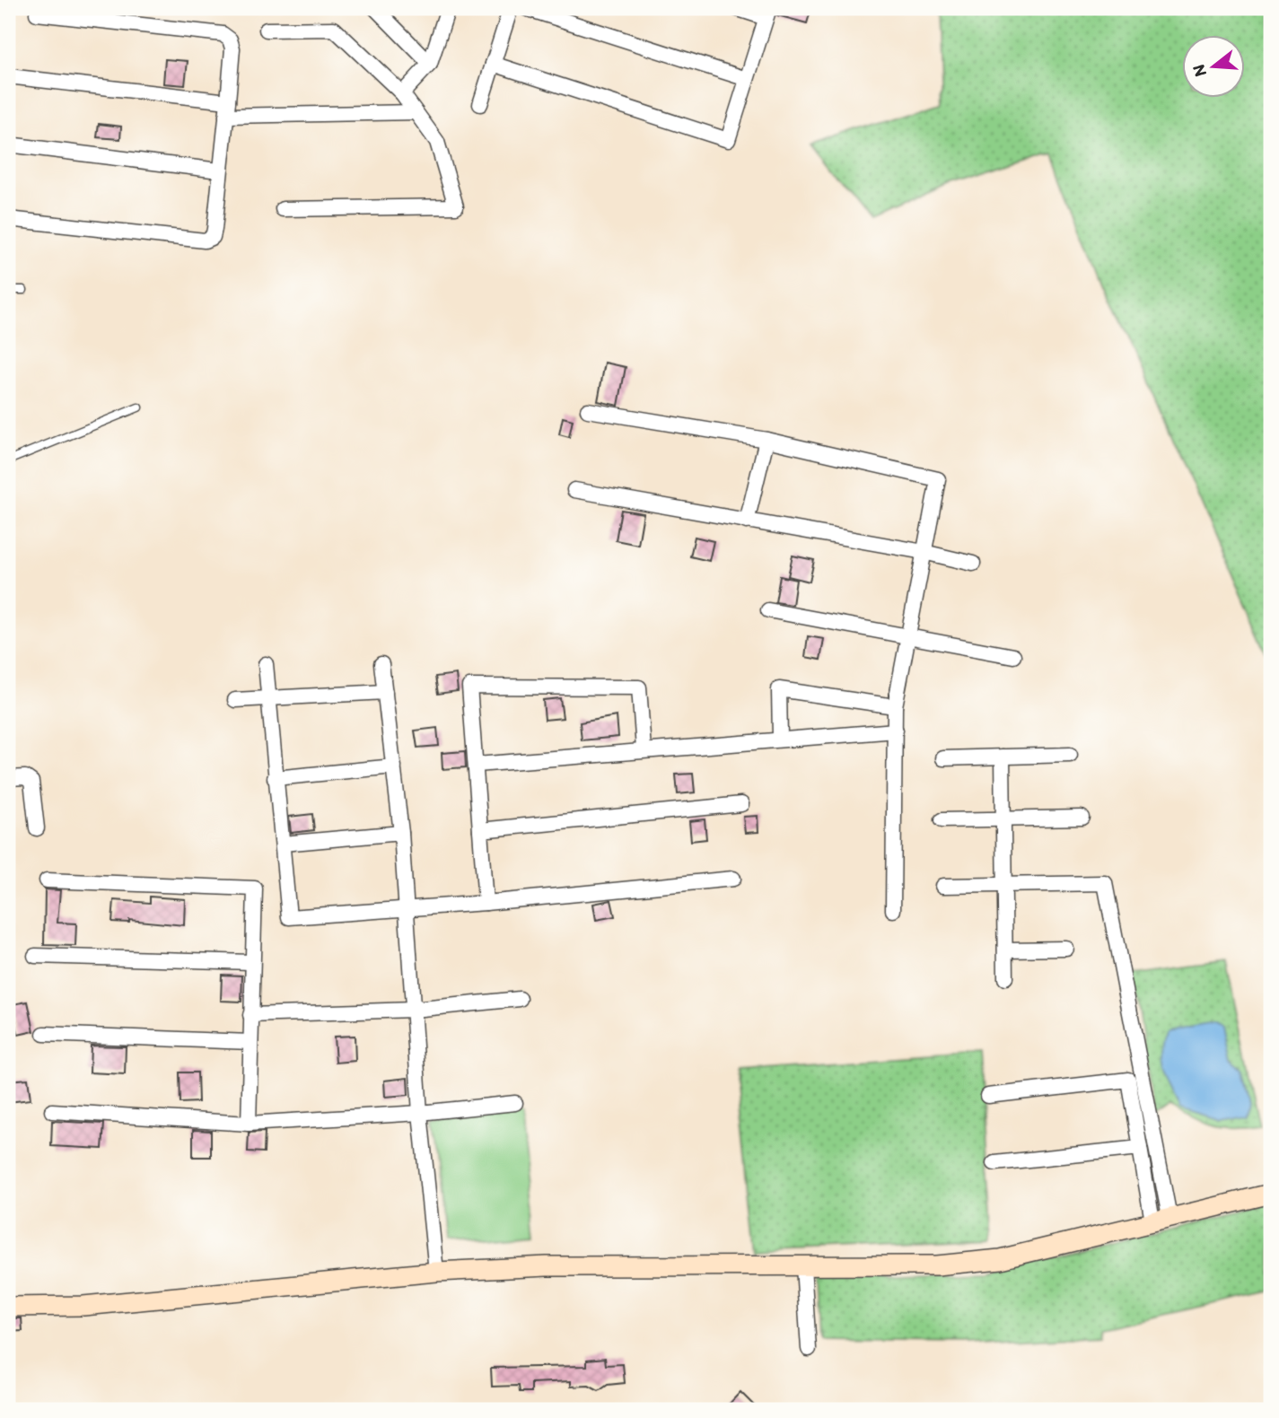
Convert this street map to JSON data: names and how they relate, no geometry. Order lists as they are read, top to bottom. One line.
{"north":"left"}
